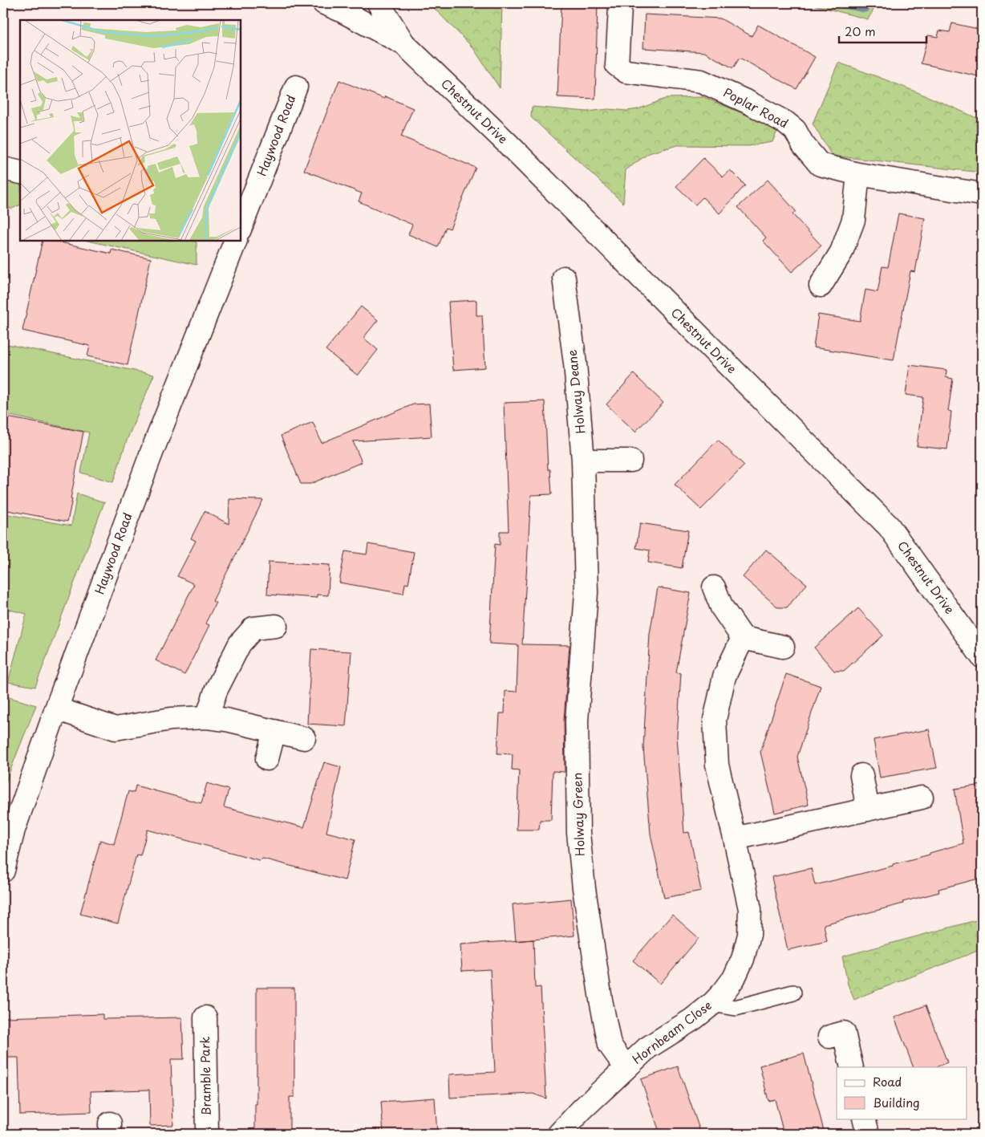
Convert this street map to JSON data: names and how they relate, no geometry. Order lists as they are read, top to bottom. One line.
{"streets":{"street":["Poplar Road","Chestnut Drive","Haywood Road","Holway Deane","Holway Green","Hornbeam Close","Bramble Park"]},"crossings":[["Holway Deane","Holway Green"],["Holway Green","Hornbeam Close"]],"legend":["Road","Building"],"scale_bar":"20 m"}
